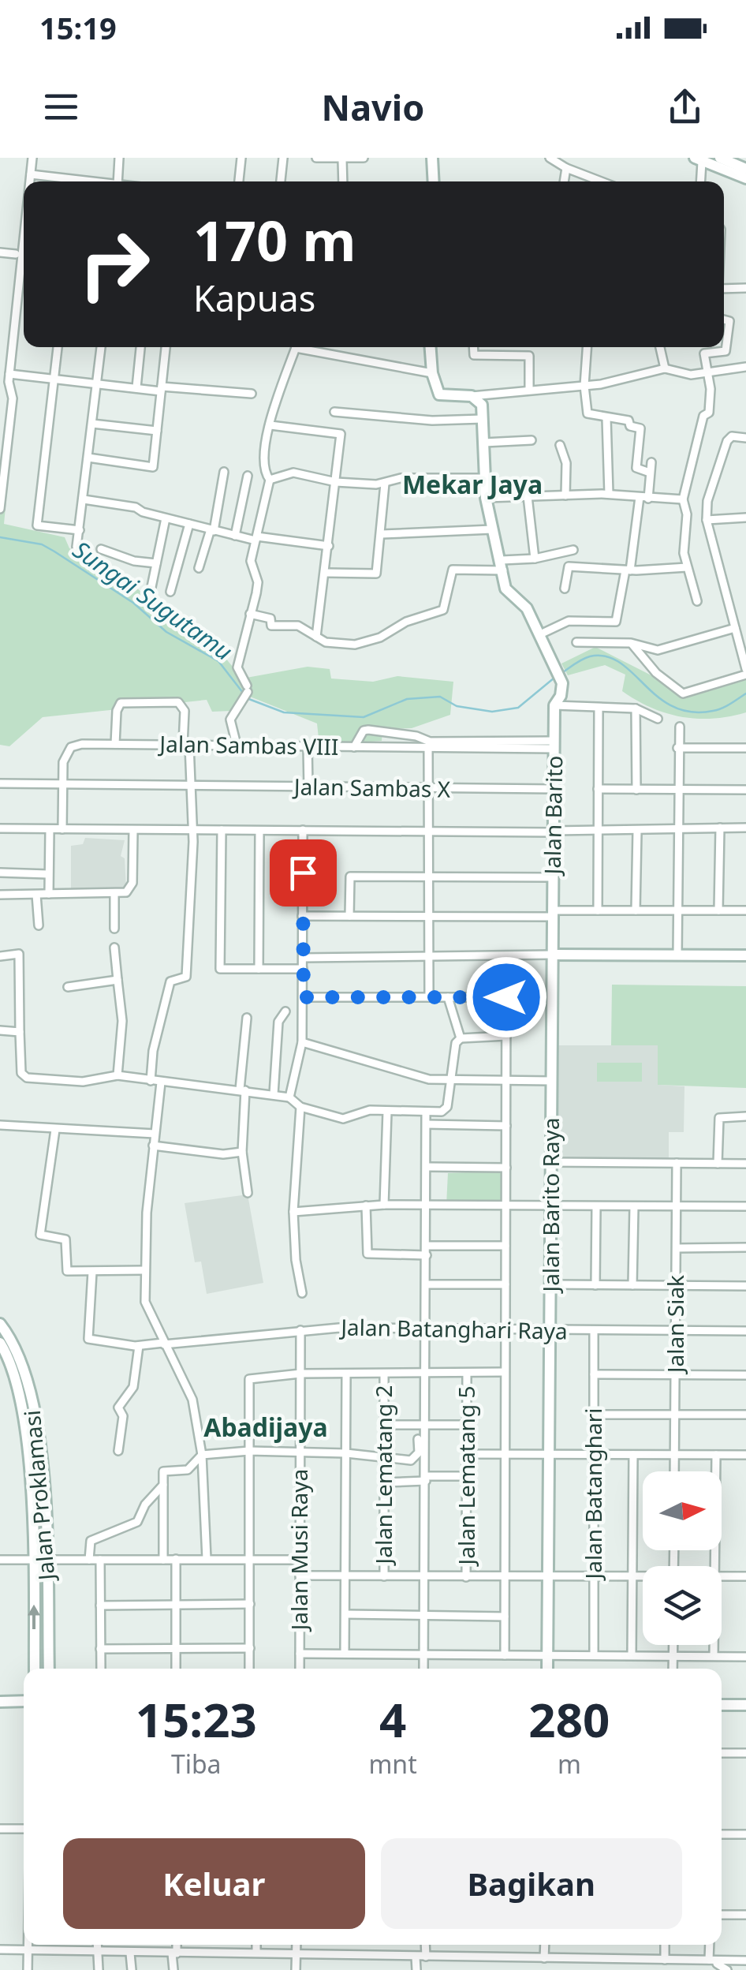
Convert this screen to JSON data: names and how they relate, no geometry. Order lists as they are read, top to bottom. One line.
{"streets":{"street":["Jalan Sambas VIII","Jalan Sambas X","Jalan Barito","Jalan Barito Raya","Jalan Siak","Jalan Batanghari Raya","Jalan Lematang 2","Jalan Lematang 5","Jalan Batanghari","Jalan Proklamasi","Jalan Musi Raya"]},"crossings":[["Jalan Sambas VIII","Jalan Sambas X"],["Jalan Sambas VIII","Jalan Barito"],["Jalan Sambas X","Jalan Barito"],["Jalan Barito","Jalan Barito Raya"],["Jalan Barito Raya","Jalan Batanghari Raya"],["Jalan Siak","Jalan Batanghari Raya"],["Jalan Batanghari Raya","Jalan Batanghari"],["Jalan Batanghari Raya","Jalan Musi Raya"]],"districts":["Mekar Jaya","Abadijaya"],"water":["Sungai Sugutamu"],"north":"right","page":{"status":"15:19","header":"Navio","turn":["170 m","Kapuas"],"eta":["15:23","Tiba","4","mnt","280","m"],"buttons":["Keluar","Bagikan"]}}
